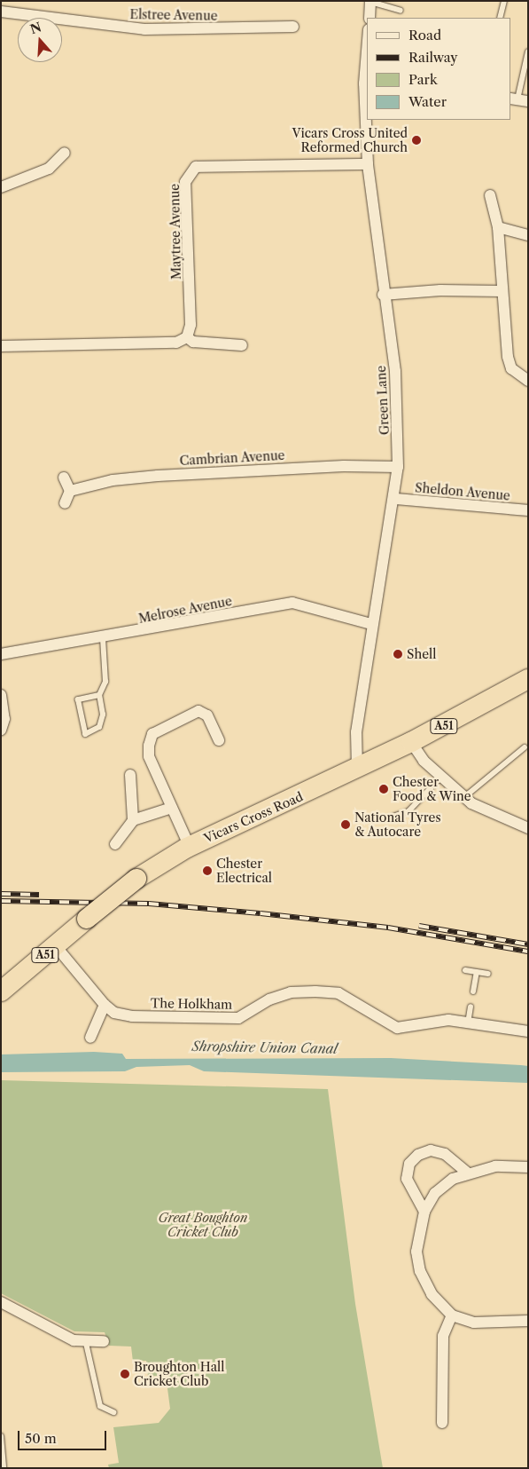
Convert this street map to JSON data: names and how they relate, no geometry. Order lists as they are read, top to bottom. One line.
{"streets":{"highway":["A51","Vicars Cross Road"],"street":["Elstree Avenue","Maytree Avenue","Green Lane","Cambrian Avenue","Sheldon Avenue","Melrose Avenue","The Holkham"]},"crossings":[["Maytree Avenue","Green Lane"],["Green Lane","Cambrian Avenue"],["Green Lane","Sheldon Avenue"],["Green Lane","Melrose Avenue"],["Green Lane","Vicars Cross Road"],["Vicars Cross Road","The Holkham"]],"water":["Shropshire Union Canal"],"parks":["Great Boughton Cricket Club"],"places":["Vicars Cross United Reformed Church","Shell","Chester Food & Wine","National Tyres & Autocare","Chester Electrical","Broughton Hall Cricket Club"],"legend":["Road","Railway","Park","Water"],"scale_bar":"50 m","north":"top"}
